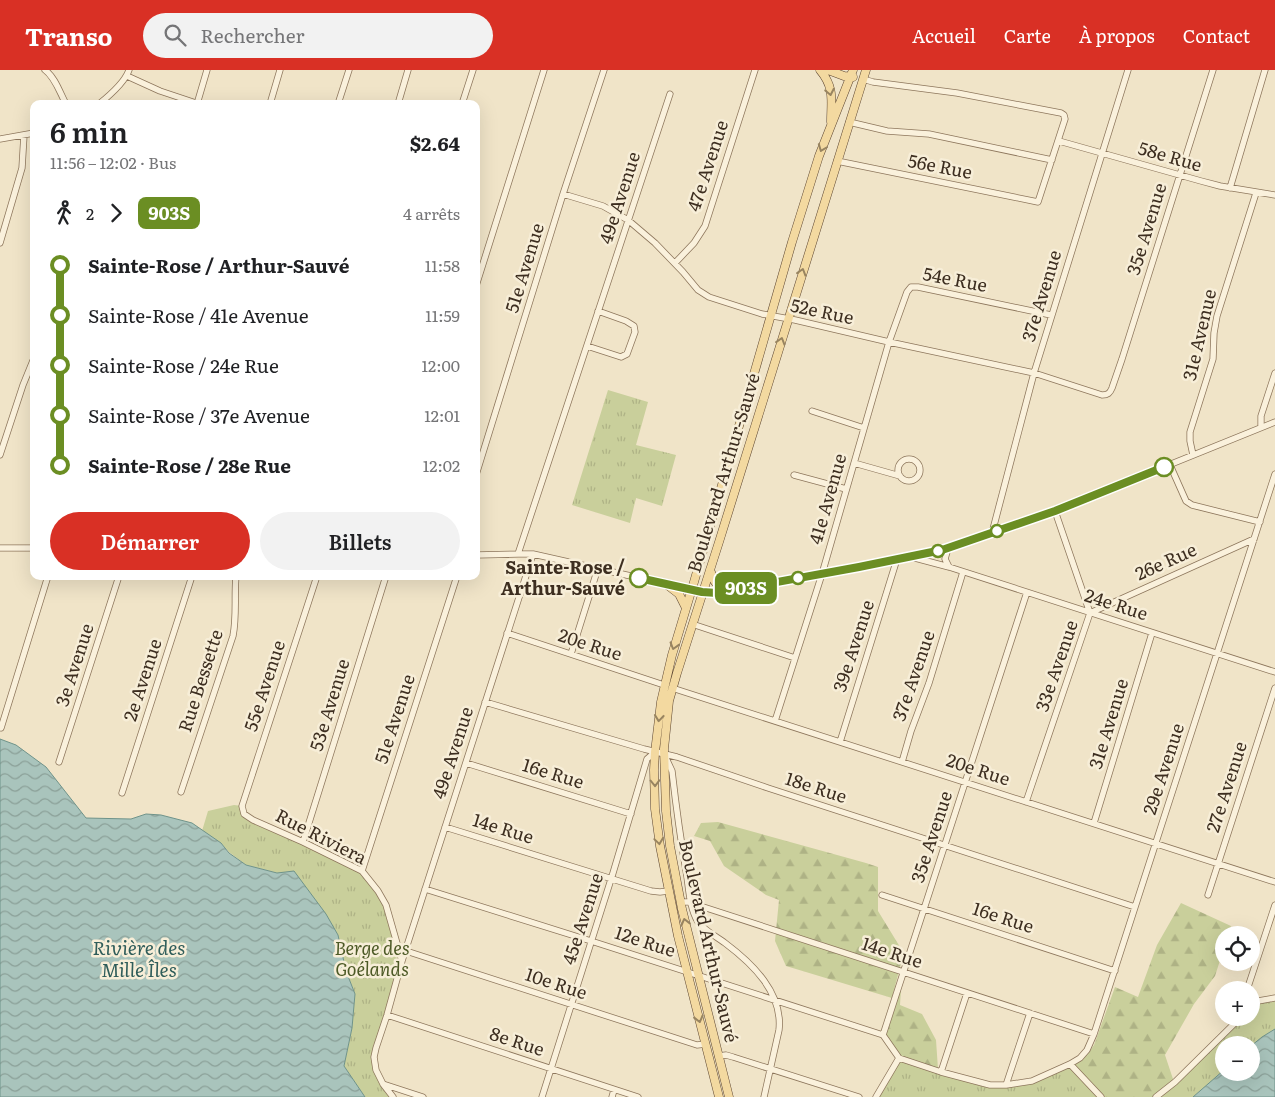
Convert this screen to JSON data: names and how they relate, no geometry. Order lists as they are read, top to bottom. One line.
{"streets":{"main road":["Boulevard Arthur-Sauvé"],"street":["58e Rue","47e Avenue","56e Rue","49e Avenue","35e Avenue","51e Avenue","54e Rue","37e Avenue","52e Rue","31e Avenue","41e Avenue","26e Rue","24e Rue","20e Rue","39e Avenue","3e Avenue","33e Avenue","2e Avenue","Rue Bessette","55e Avenue","53e Avenue","29e Avenue","16e Rue","27e Avenue","18e Rue","14e Rue","Rue Riviera","45e Avenue","12e Rue","10e Rue","8e Rue"]},"crossings":[["58e Rue","35e Avenue"],["58e Rue","37e Avenue"],["58e Rue","31e Avenue"],["47e Avenue","52e Rue"],["56e Rue","Boulevard Arthur-Sauvé"],["49e Avenue","52e Rue"],["49e Avenue","20e Rue"],["49e Avenue","16e Rue"],["49e Avenue","18e Rue"],["49e Avenue","14e Rue"],["49e Avenue","Rue Riviera"],["49e Avenue","12e Rue"],["49e Avenue","10e Rue"],["35e Avenue","52e Rue"],["35e Avenue","24e Rue"],["35e Avenue","20e Rue"],["35e Avenue","16e Rue"],["35e Avenue","18e Rue"],["35e Avenue","14e Rue"],["35e Avenue","12e Rue"],["51e Avenue","52e Rue"],["51e Avenue","Rue Riviera"],["54e Rue","37e Avenue"],["54e Rue","52e Rue"],["54e Rue","41e Avenue"],["37e Avenue","52e Rue"],["37e Avenue","24e Rue"],["37e Avenue","20e Rue"],["52e Rue","Boulevard Arthur-Sauvé"],["52e Rue","41e Avenue"],["31e Avenue","24e Rue"],["31e Avenue","20e Rue"],["Boulevard Arthur-Sauvé","20e Rue"],["Boulevard Arthur-Sauvé","18e Rue"],["Boulevard Arthur-Sauvé","14e Rue"],["Boulevard Arthur-Sauvé","45e Avenue"],["Boulevard Arthur-Sauvé","12e Rue"],["Boulevard Arthur-Sauvé","10e Rue"],["41e Avenue","20e Rue"],["26e Rue","24e Rue"],["26e Rue","33e Avenue"],["26e Rue","29e Avenue"],["24e Rue","33e Avenue"],["24e Rue","29e Avenue"],["20e Rue","39e Avenue"],["20e Rue","33e Avenue"],["20e Rue","29e Avenue"],["20e Rue","27e Avenue"],["55e Avenue","Rue Riviera"],["53e Avenue","Rue Riviera"],["29e Avenue","16e Rue"],["29e Avenue","18e Rue"],["29e Avenue","14e Rue"],["16e Rue","45e Avenue"],["18e Rue","45e Avenue"],["14e Rue","45e Avenue"],["Rue Riviera","10e Rue"],["45e Avenue","12e Rue"],["45e Avenue","10e Rue"],["45e Avenue","8e Rue"]],"water":["Rivière des Mille Îles"],"parks":["Berge des Goélands"],"places":["Sainte-Rose / Arthur-Sauvé"],"lines":["bus line 903S"],"page":{"header":"Transo","search":"Rechercher","nav":["Accueil","Carte","À propos","Contact"],"on_map":"903S","heading":["6 min","11:56 – 12:02 · Bus","$2.64"],"legs":["2","903S","4 arrêts"],"list":[{"name":"Sainte-Rose / Arthur-Sauvé","value":"11:58"},{"name":"Sainte-Rose / 41e Avenue","value":"11:59"},{"name":"Sainte-Rose / 24e Rue","value":"12:00"},{"name":"Sainte-Rose / 37e Avenue","value":"12:01"},{"name":"Sainte-Rose / 28e Rue","value":"12:02"}],"buttons":["Démarrer","Billets"],"map_buttons":["+","−"]}}
